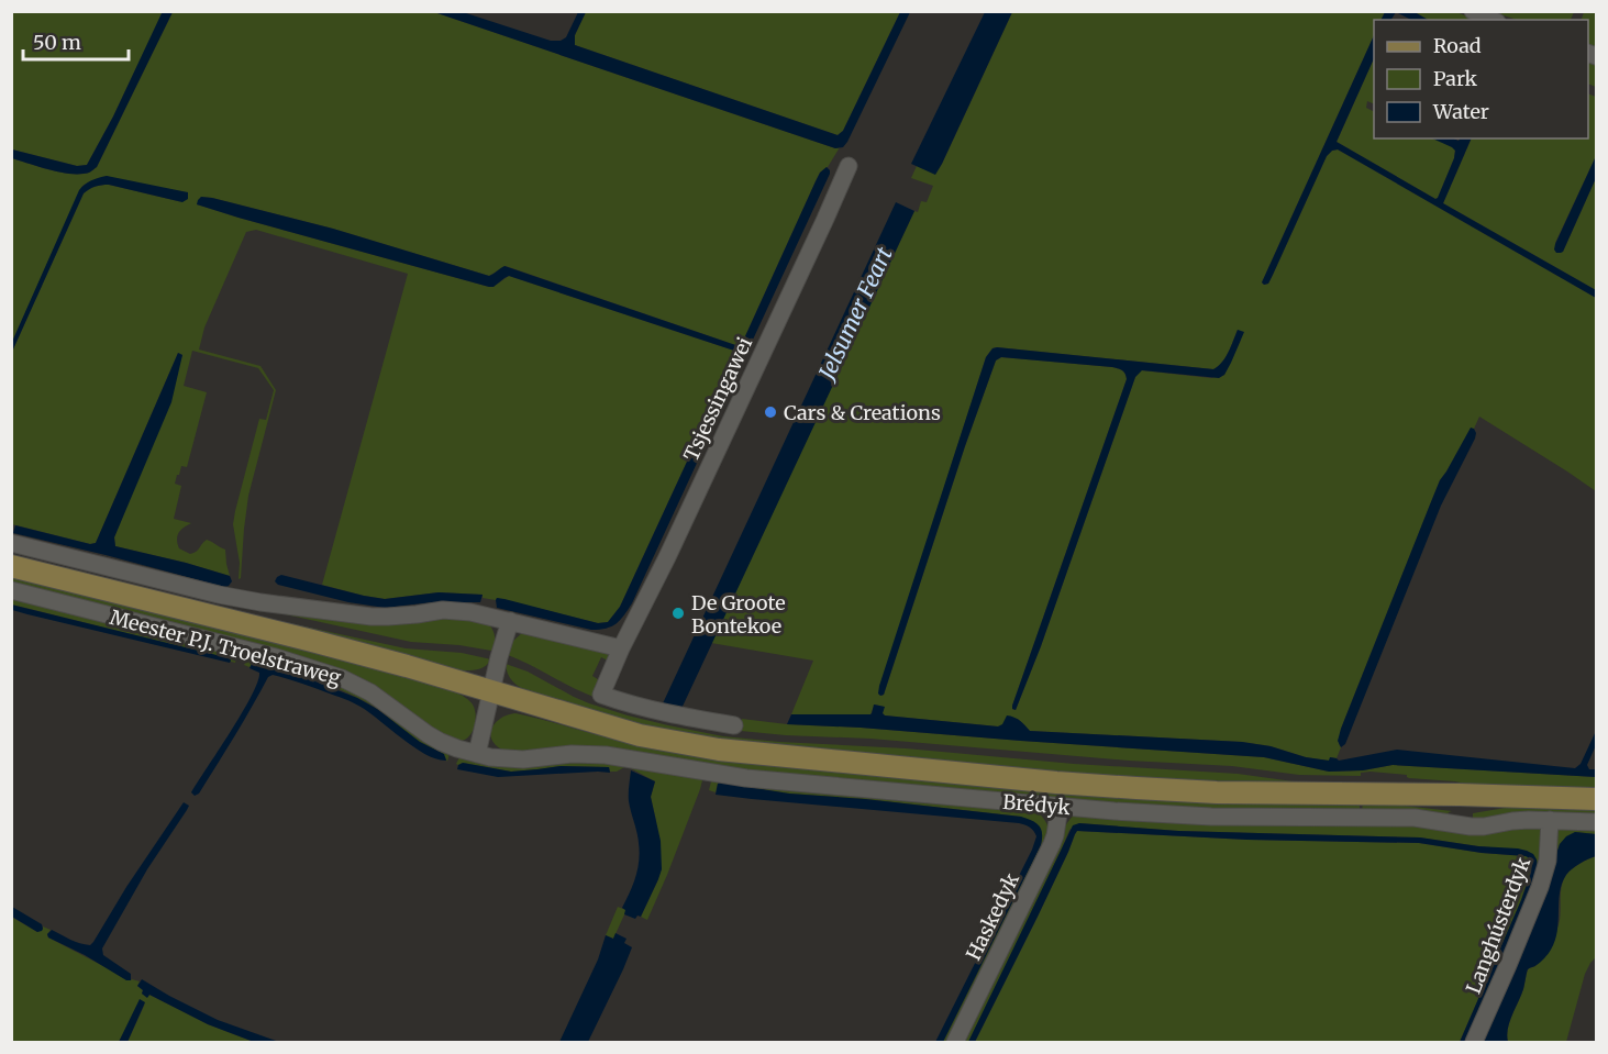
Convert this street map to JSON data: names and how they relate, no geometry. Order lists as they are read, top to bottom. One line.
{"streets":{"main road":["Meester P.J. Troelstraweg","Brédyk"],"street":["Tsjessingawei","Haskedyk","Langhústerdyk"]},"crossings":[["Meester P.J. Troelstraweg","Brédyk"],["Brédyk","Haskedyk"],["Brédyk","Langhústerdyk"]],"water":["Jelsumer Feart"],"places":["Cars & Creations","De Groote Bontekoe"],"legend":["Road","Park","Water"],"scale_bar":"50 m"}
